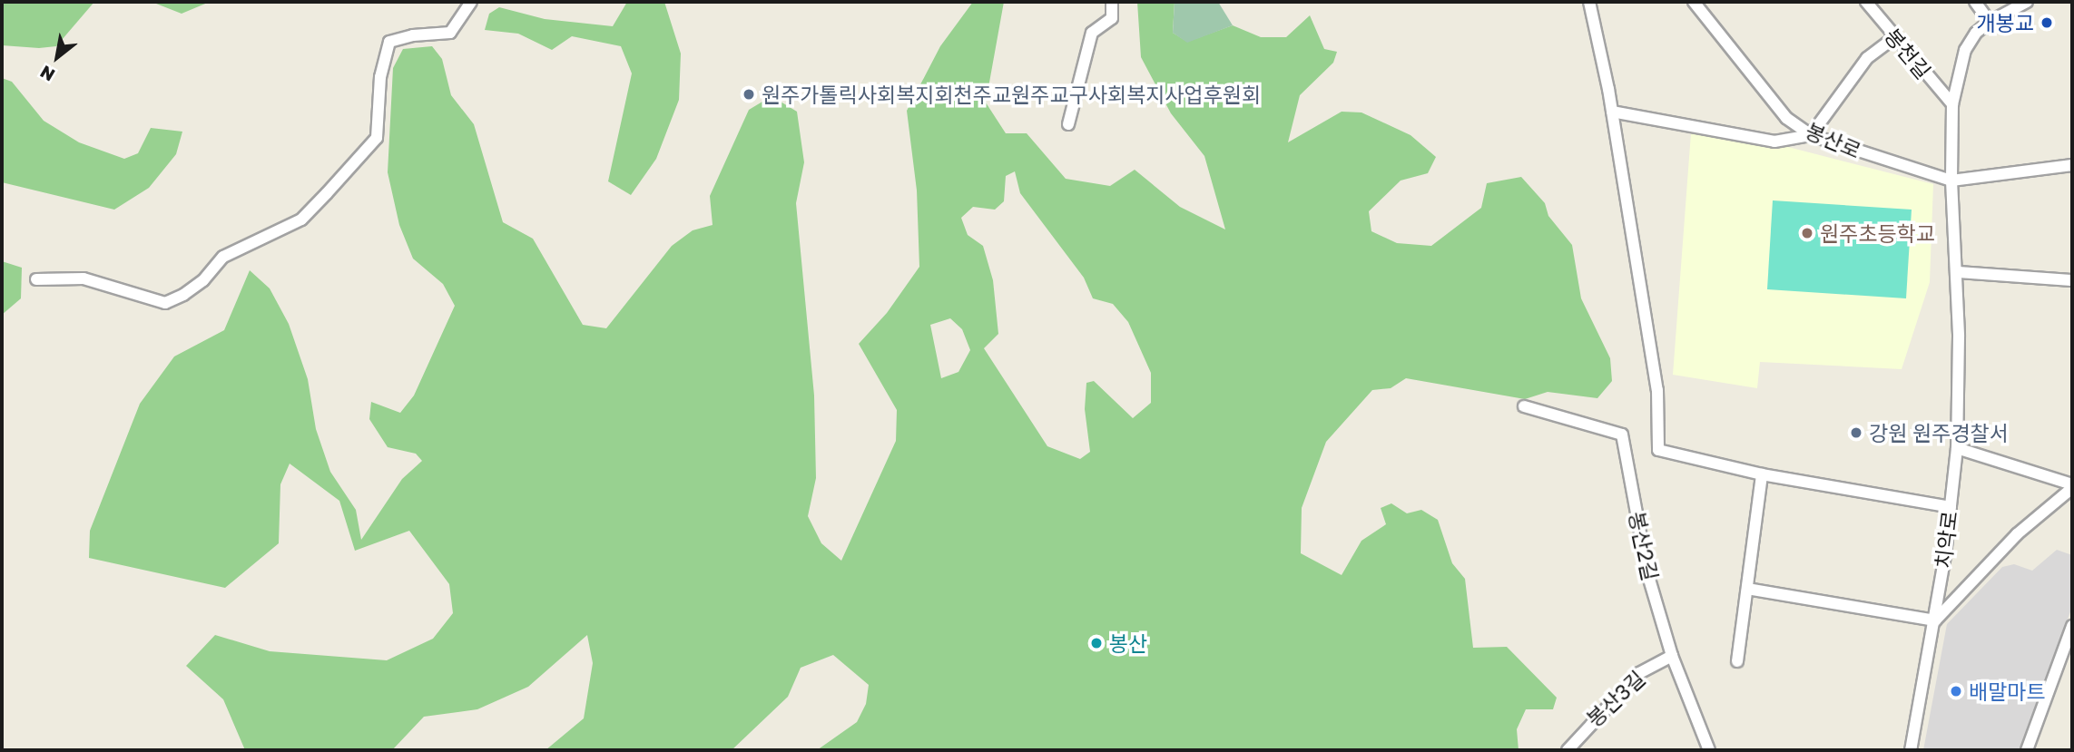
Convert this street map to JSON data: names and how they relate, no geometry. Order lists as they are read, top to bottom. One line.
{"streets":{"street":["봉천길","봉산로","치악로","봉산2길","봉산3길"]},"crossings":[["봉산2길","봉산3길"]],"places":["개봉교","원주가톨릭사회복지회천주교원주교구사회복지사업후원회","원주초등학교","강원 원주경찰서","봉산","배말마트"],"north":"bottom left"}
